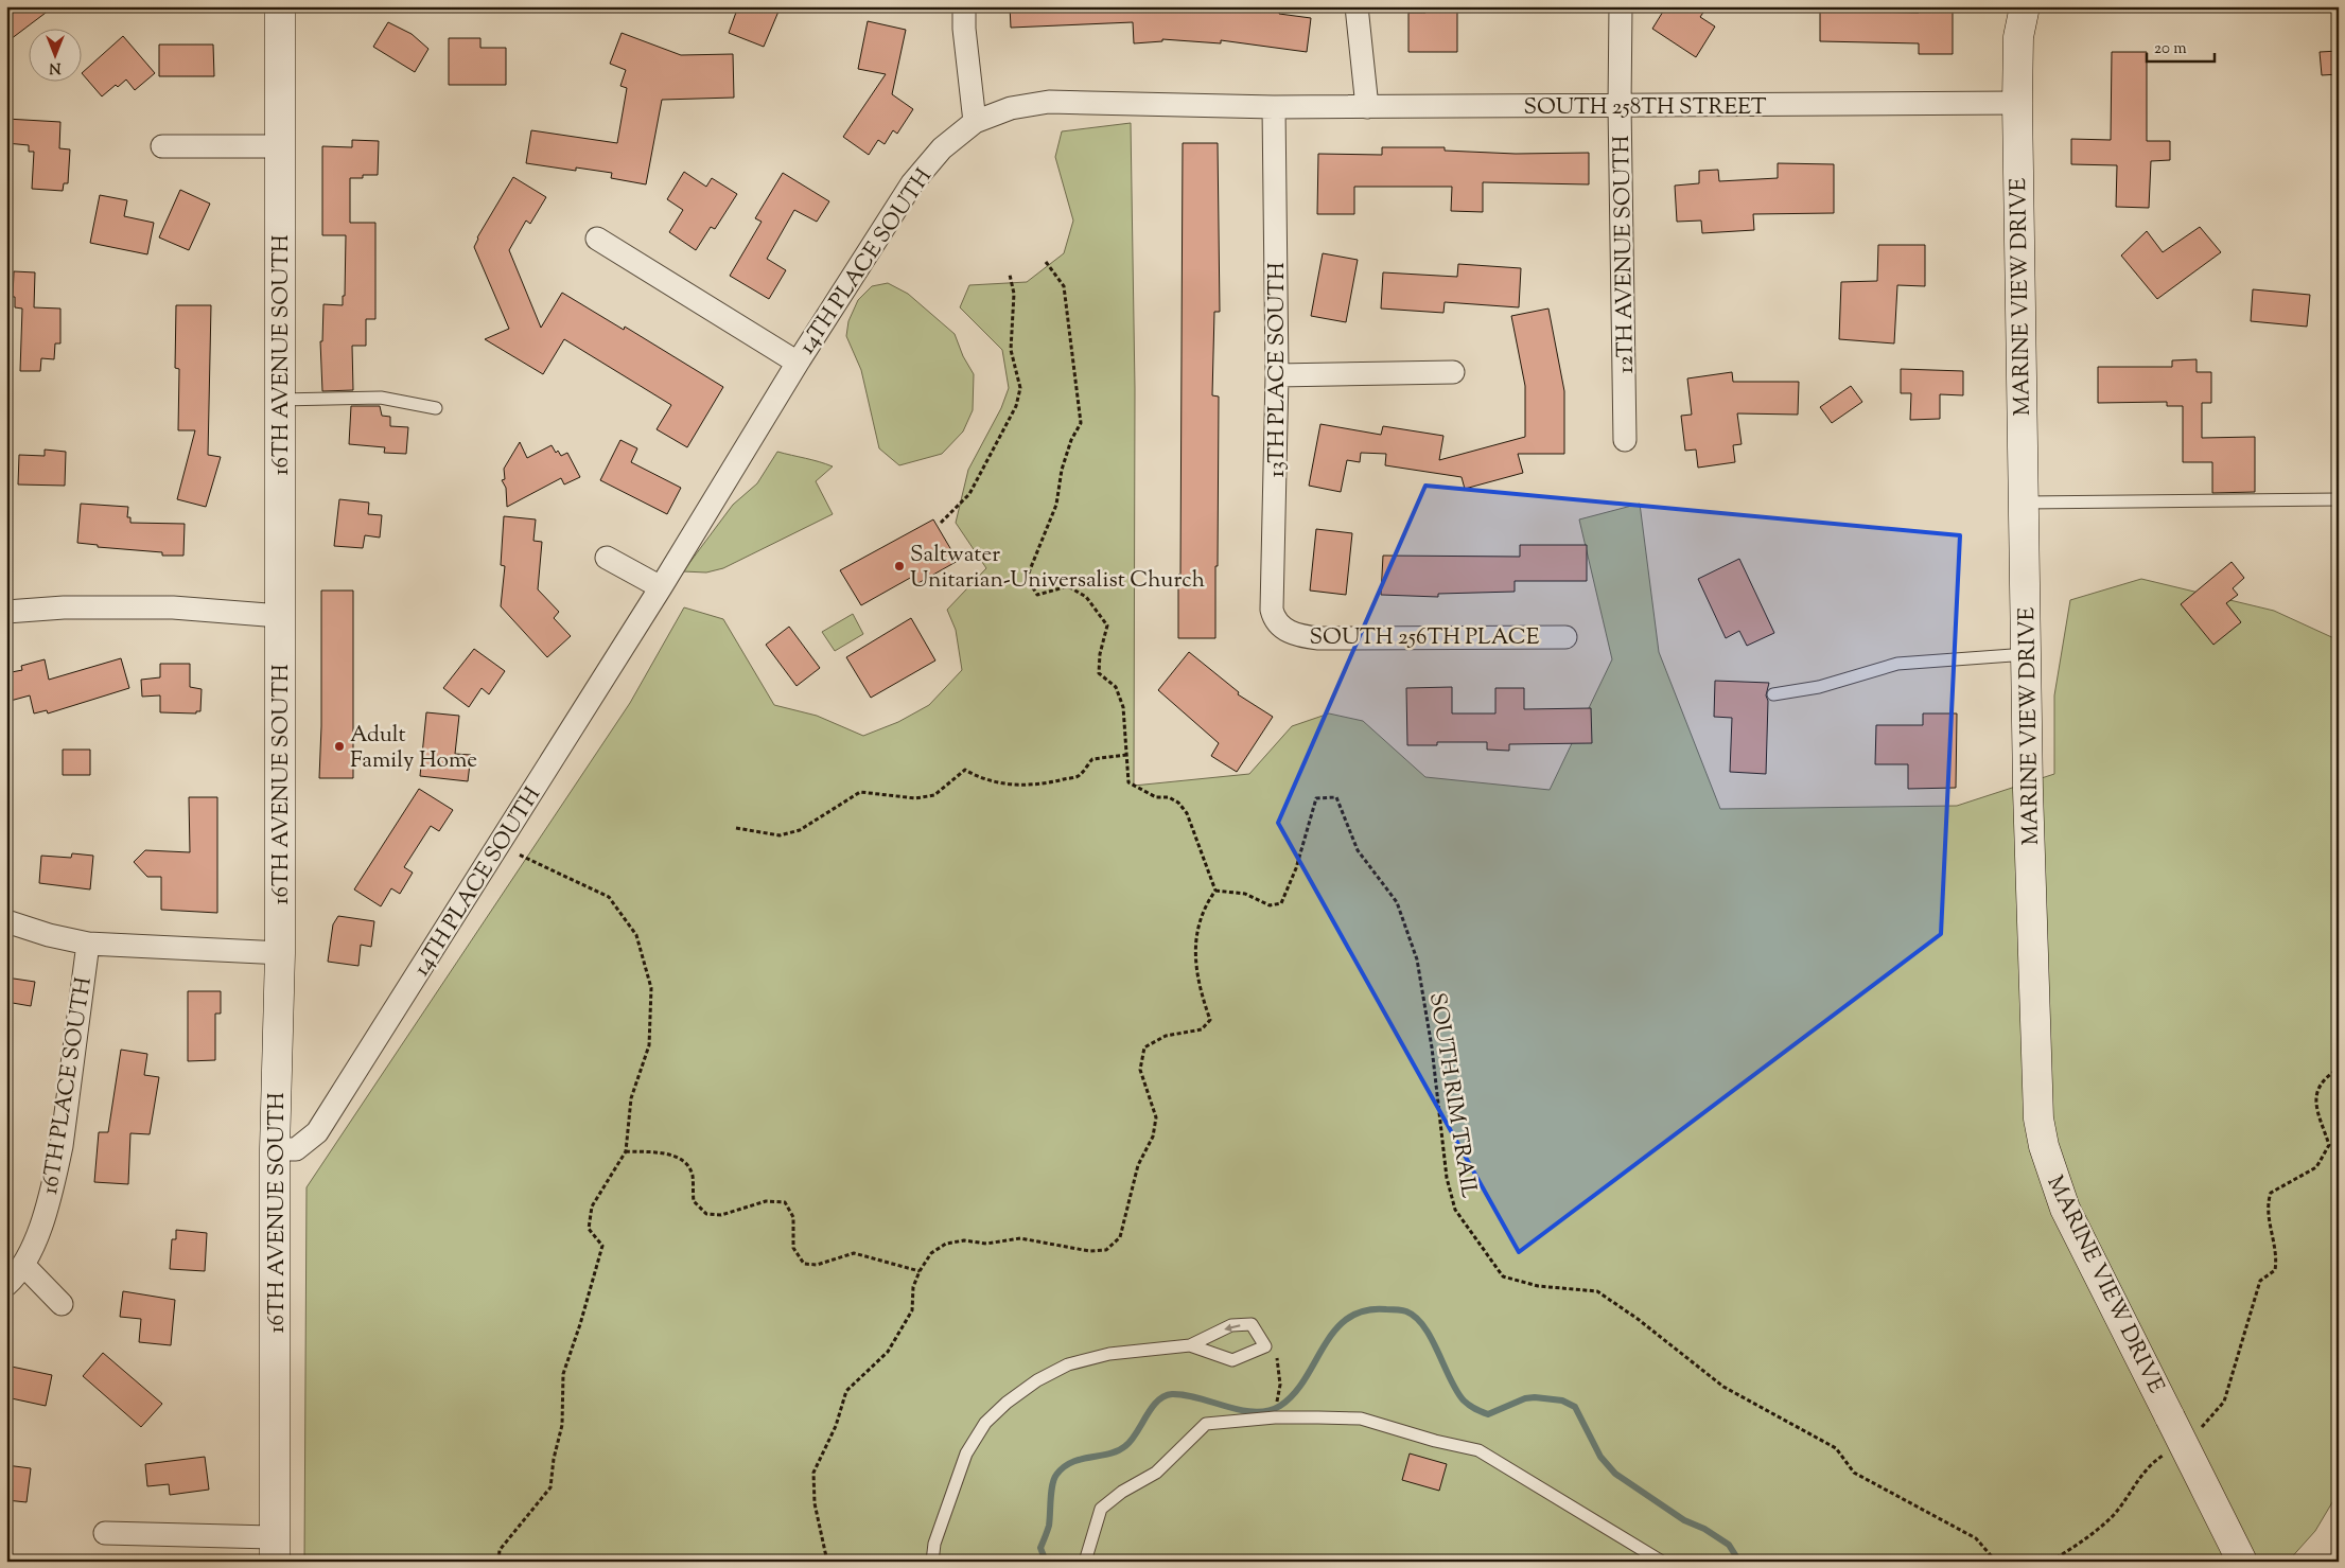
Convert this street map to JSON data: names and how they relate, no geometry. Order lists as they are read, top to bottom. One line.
{"streets":{"main road":["MARINE VIEW DRIVE","16TH AVENUE SOUTH"],"street":["SOUTH 258TH STREET","12TH AVENUE SOUTH","14TH PLACE SOUTH","13TH PLACE SOUTH","SOUTH 256TH PLACE","16TH PLACE SOUTH"],"path":["SOUTH RIM TRAIL"]},"crossings":[["SOUTH 258TH STREET","12TH AVENUE SOUTH"],["SOUTH 258TH STREET","14TH PLACE SOUTH"],["SOUTH 258TH STREET","MARINE VIEW DRIVE"],["SOUTH 258TH STREET","13TH PLACE SOUTH"],["14TH PLACE SOUTH","16TH AVENUE SOUTH"],["14TH PLACE SOUTH","13TH PLACE SOUTH"],["13TH PLACE SOUTH","SOUTH 256TH PLACE"]],"places":["Saltwater Unitarian-Universalist Church","Adult Family Home"],"scale_bar":"20 m","north":"bottom"}
